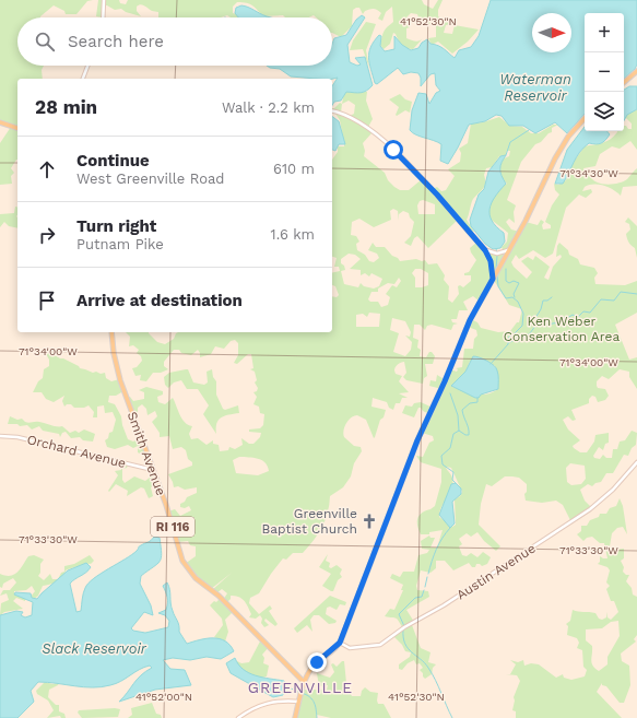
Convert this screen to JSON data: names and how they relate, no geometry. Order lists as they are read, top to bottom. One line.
{"streets":{"main road":["Smith Avenue","RI 116"],"street":["Orchard Avenue","Austin Avenue"]},"crossings":[["Orchard Avenue","Smith Avenue"]],"districts":["GREENVILLE"],"water":["Waterman Reservoir","Slack Reservoir"],"parks":["Ken Weber Conservation Area"],"places":{"church":["Greenville Baptist Church"]},"north":"right","page":{"map_buttons":["+","−"],"search":"Search here","heading":["28 min","Walk · 2.2 km"],"list":[["Continue","West Greenville Road","610 m"],["Turn right","Putnam Pike","1.6 km"],"Arrive at destination"]},"coordinates":["41°52'30\"N","71°34'30\"W","71°34'00\"W","71°33'30\"W","41°52'00\"N"]}
